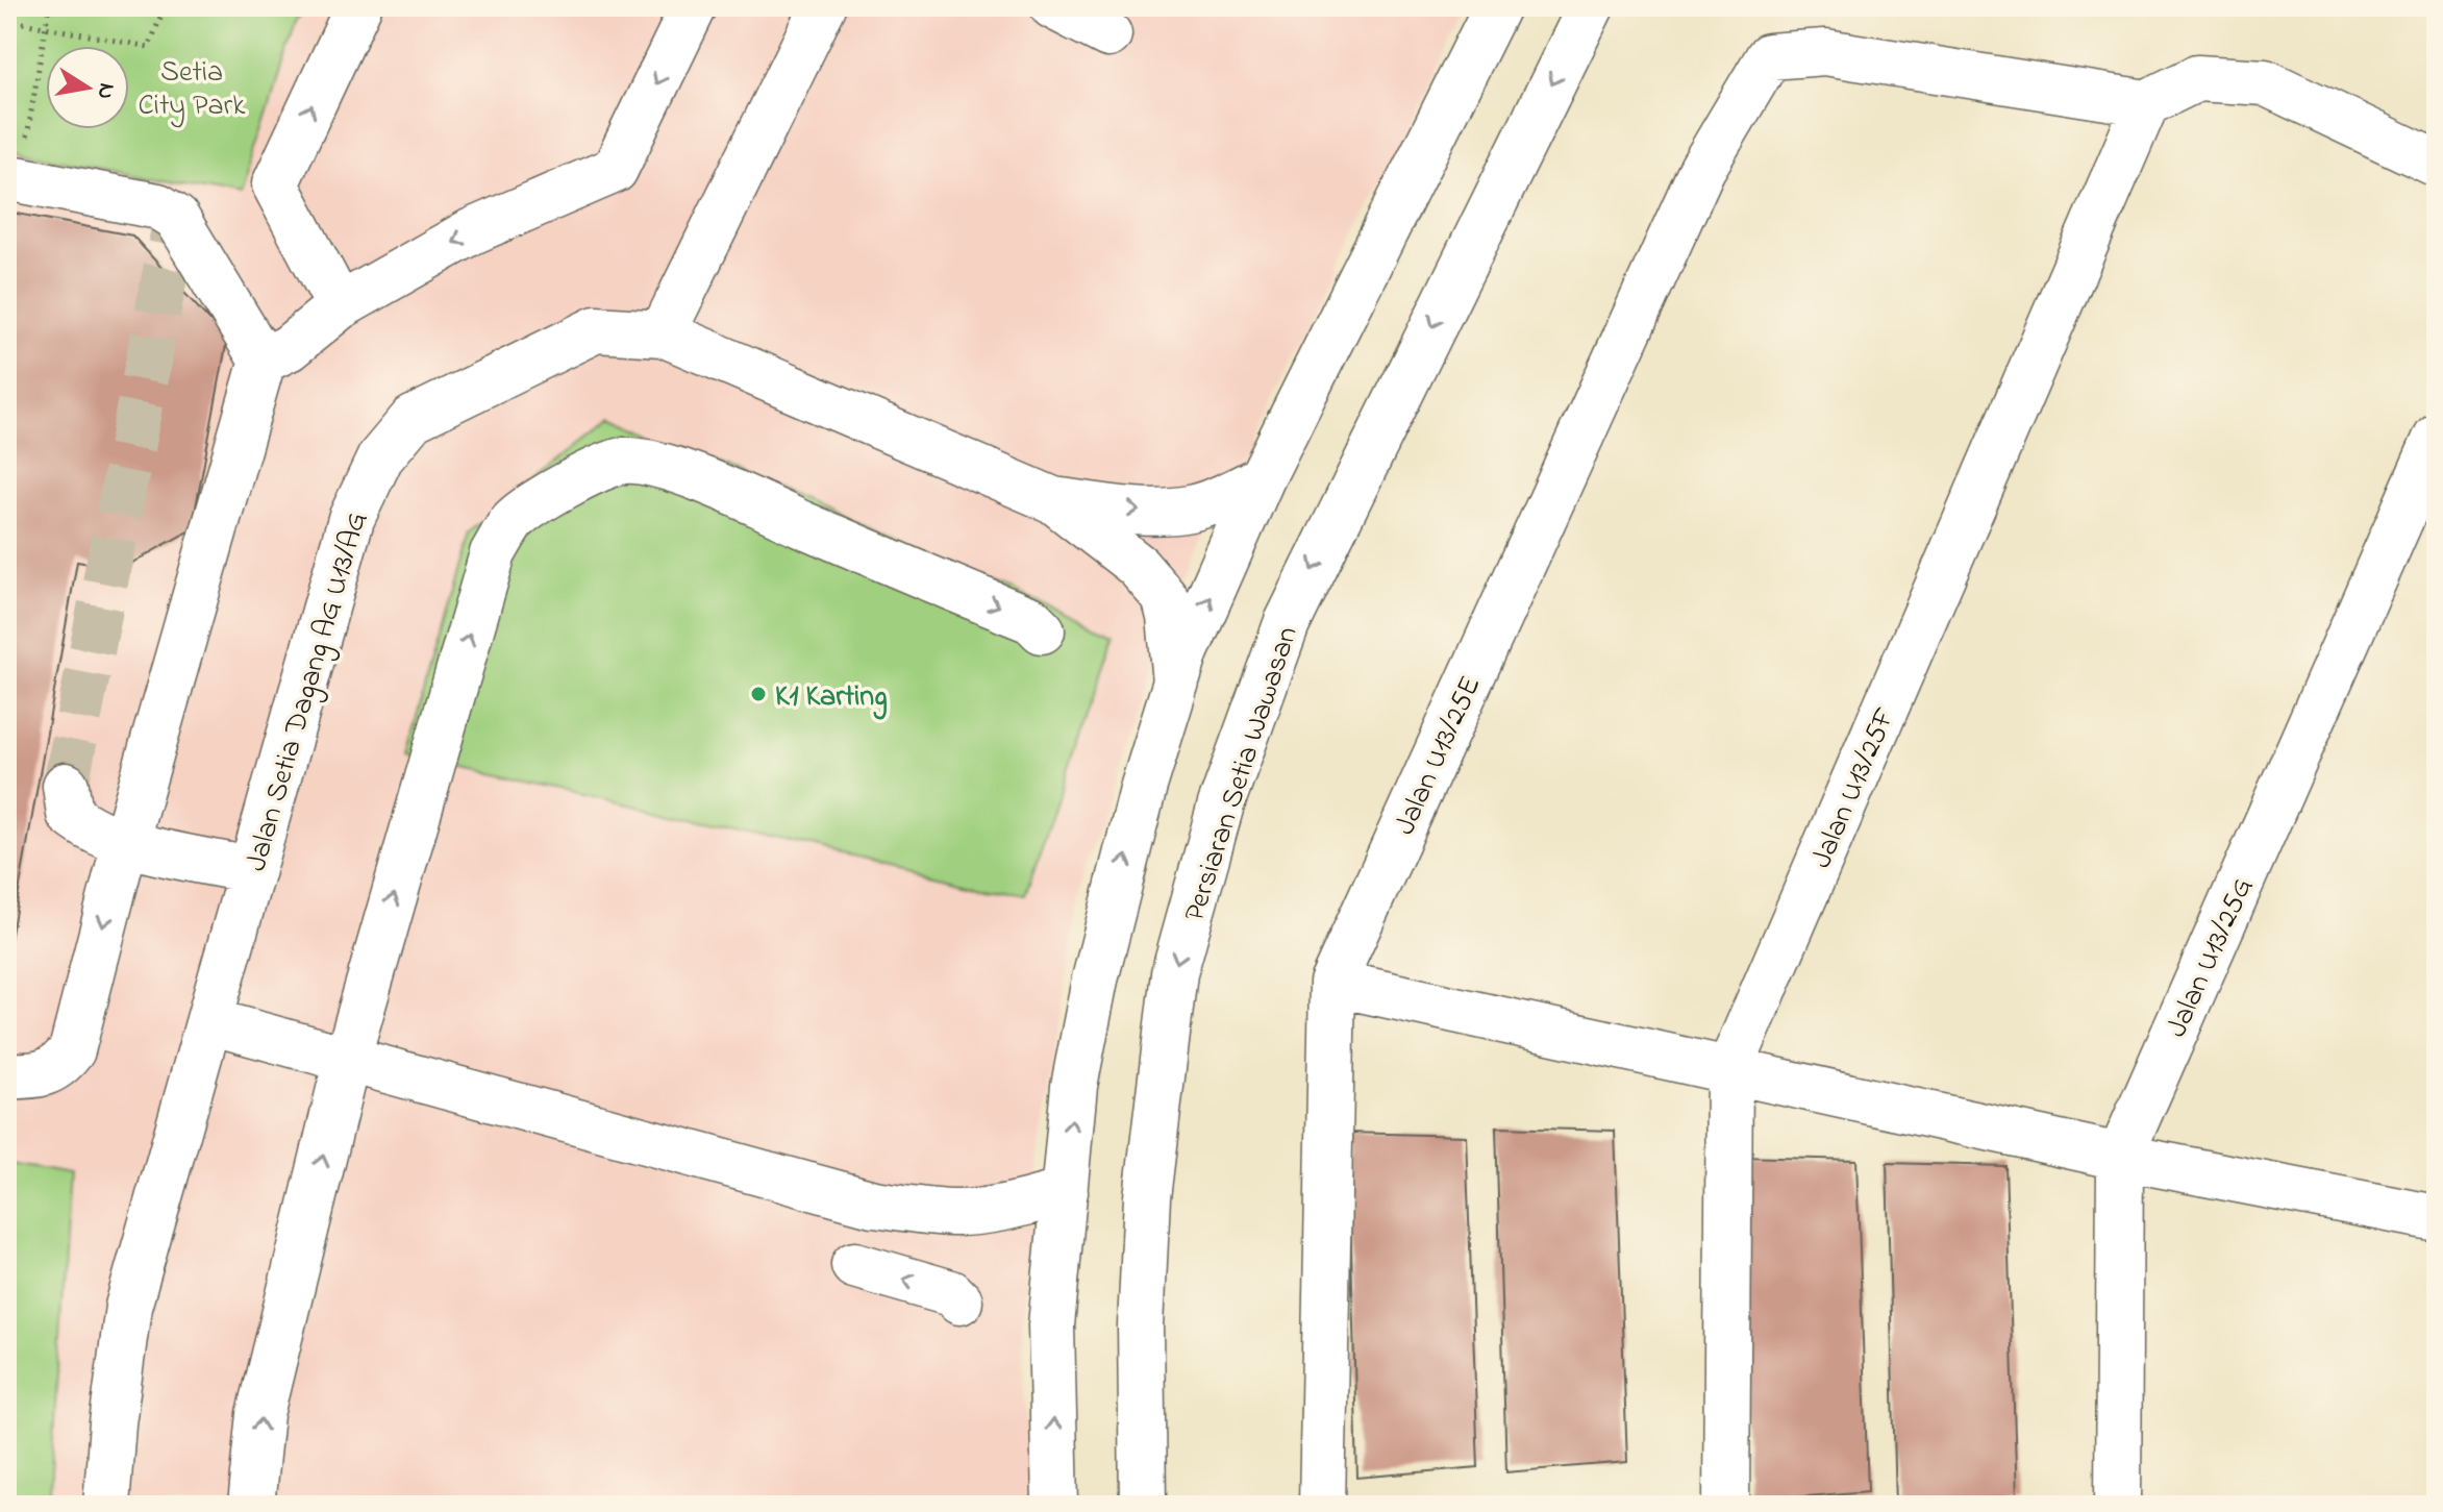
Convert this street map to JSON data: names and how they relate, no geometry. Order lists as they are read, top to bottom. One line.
{"streets":{"street":["Jalan Setia Dagang AG U13/AG","Jalan U13/25E","Persiaran Setia Wawasan","Jalan U13/25F","Jalan U13/25G"]},"crossings":[["Jalan U13/25E","Jalan U13/25F"]],"parks":["Setia City Park"],"places":["K1 Karting"],"north":"right"}
